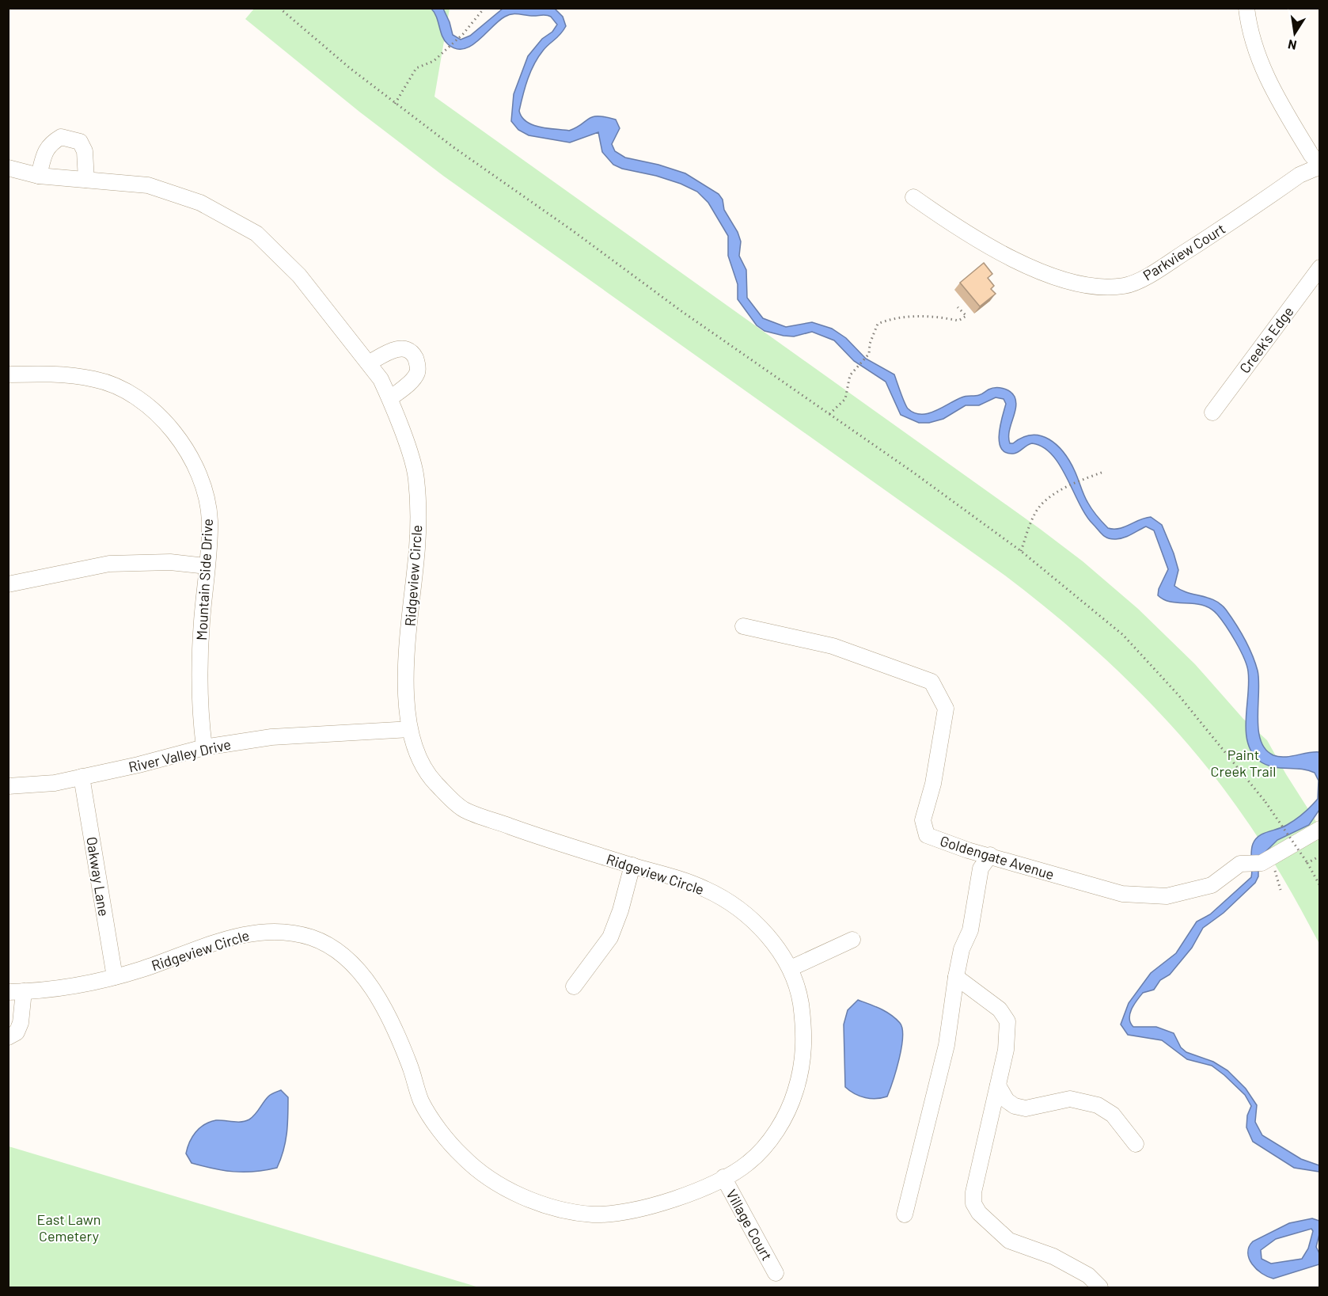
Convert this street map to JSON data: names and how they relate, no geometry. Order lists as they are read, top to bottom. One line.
{"streets":{"street":["Parkview Court","Creek's Edge","Ridgeview Circle","Mountain Side Drive","River Valley Drive","Goldengate Avenue","Oakway Lane","Village Court"]},"crossings":[["Ridgeview Circle","River Valley Drive"],["Ridgeview Circle","Oakway Lane"],["Ridgeview Circle","Village Court"],["Mountain Side Drive","River Valley Drive"],["River Valley Drive","Oakway Lane"]],"parks":["Paint Creek Trail","East Lawn Cemetery"],"north":"bottom"}
